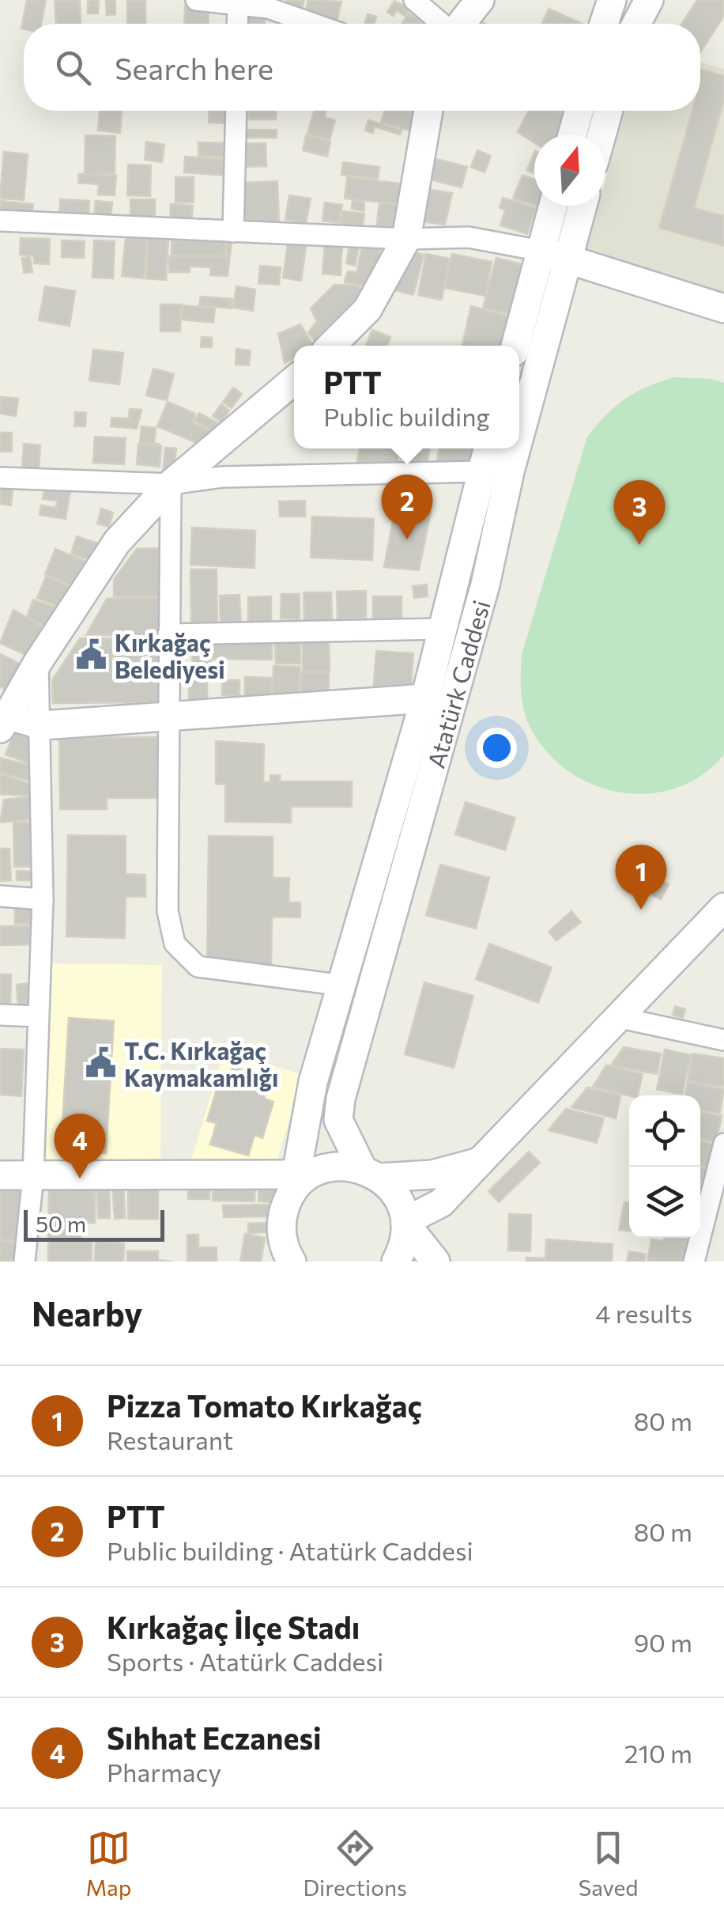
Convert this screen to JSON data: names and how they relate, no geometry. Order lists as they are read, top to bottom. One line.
{"streets":{"main road":["Atatürk Caddesi"]},"places":{"public building":["Kırkağaç Belediyesi","T.C. Kırkağaç Kaymakamlığı"]},"scale_bar":"50 m","north":"top","page":{"search":"Search here","popup":["PTT","Public building"],"pins":["2","3","1","4"],"scale":"50 m","heading":["Nearby","4 results"],"list":[{"mark":"1","name":"Pizza Tomato Kırkağaç","note":"Restaurant","value":"80 m"},{"mark":"2","name":"PTT","note":"Public building · Atatürk Caddesi","value":"80 m"},{"mark":"3","name":"Kırkağaç İlçe Stadı","note":"Sports · Atatürk Caddesi","value":"90 m"},{"mark":"4","name":"Sıhhat Eczanesi","note":"Pharmacy","value":"210 m"}],"nav":["Map","Directions","Saved"]}}
